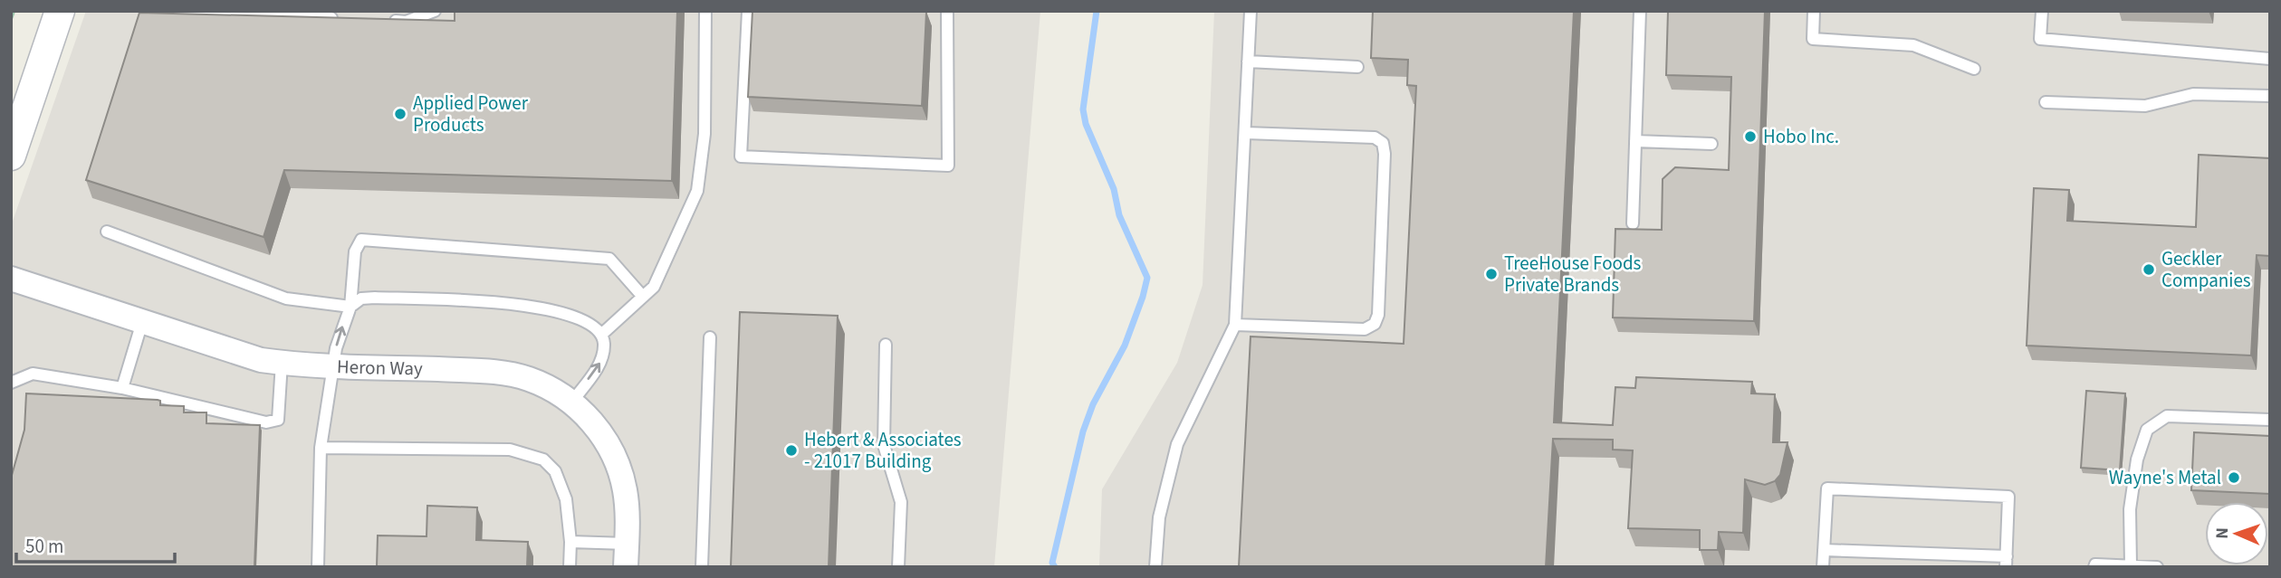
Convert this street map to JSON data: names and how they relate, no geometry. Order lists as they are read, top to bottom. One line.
{"streets":{"street":["Heron Way"]},"places":["Applied Power Products","Hobo Inc.","Geckler Companies","TreeHouse Foods Private Brands","Hebert & Associates - 21017 Building","Wayne's Metal"],"scale_bar":"50 m","north":"left"}
